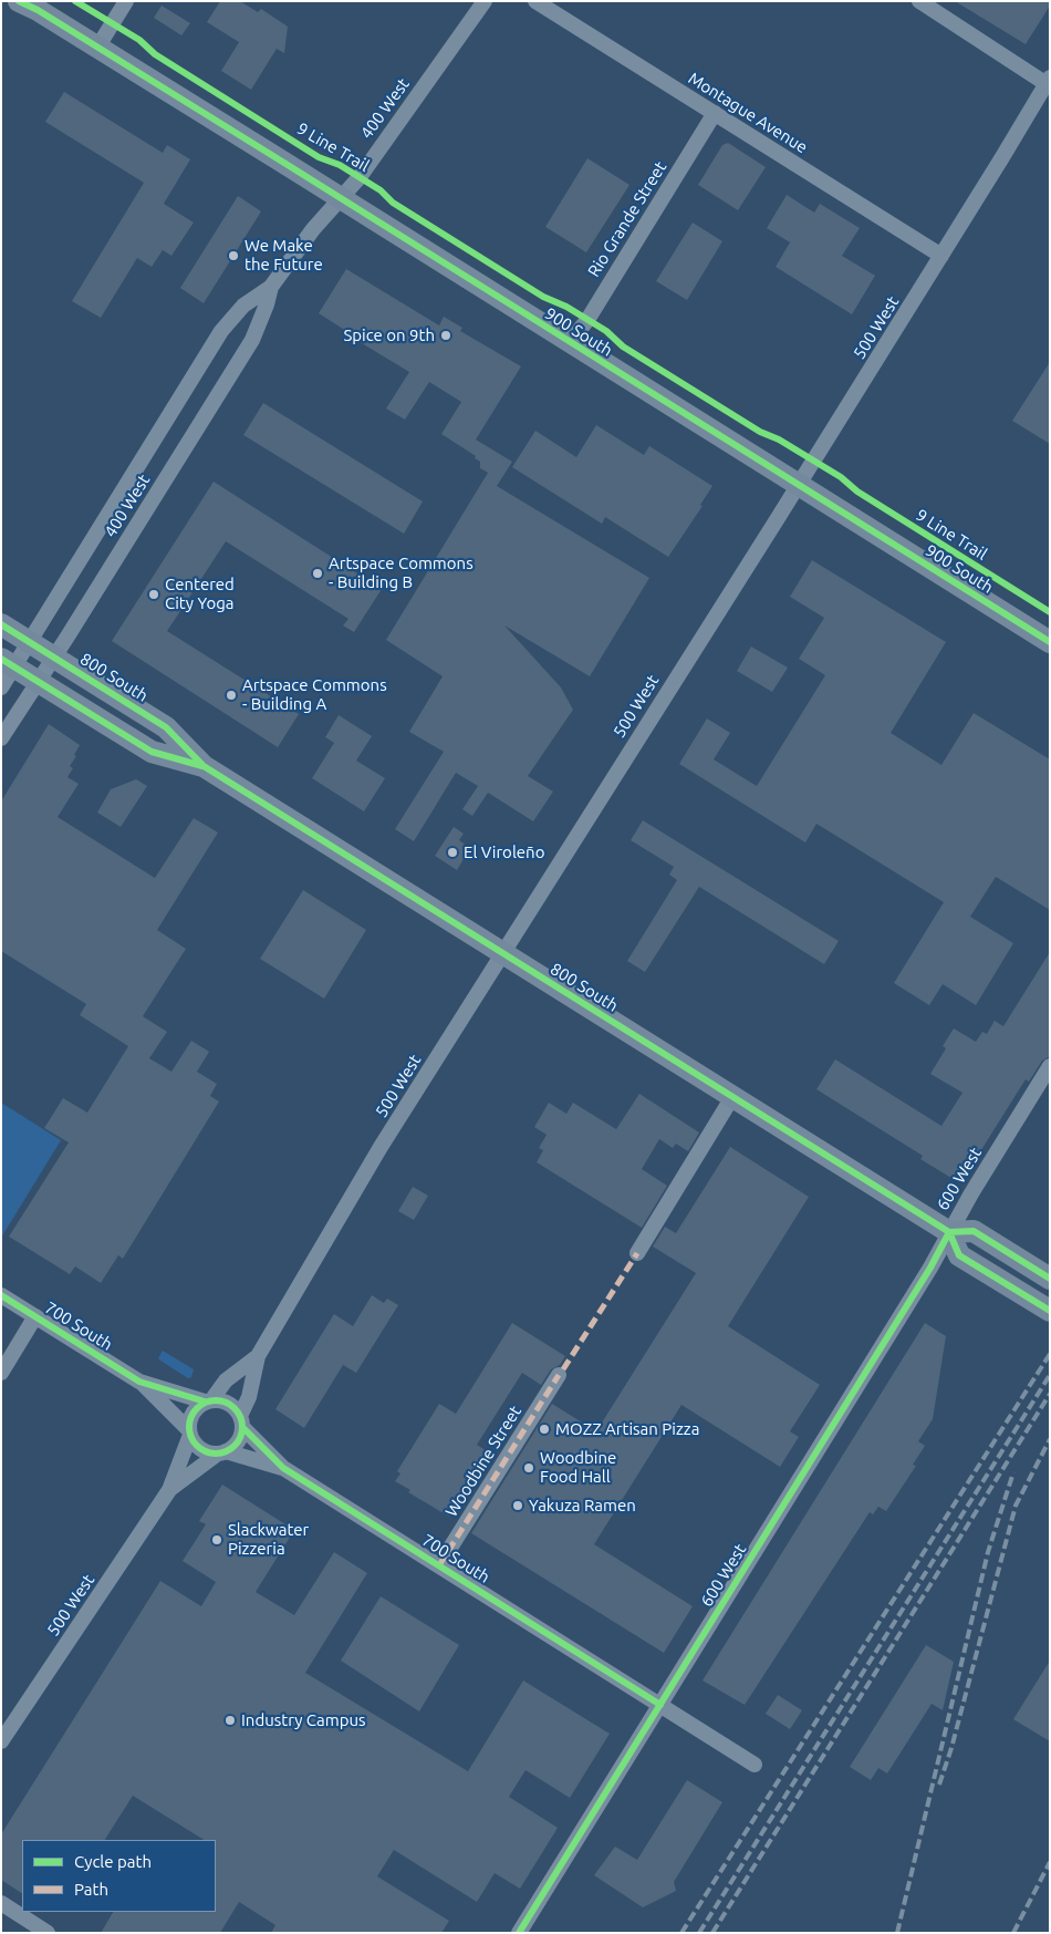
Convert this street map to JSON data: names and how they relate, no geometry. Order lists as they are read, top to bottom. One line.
{"streets":{"street":["400 West","Montague Avenue","Rio Grande Street","500 West","900 South","800 South","600 West","700 South","Woodbine Street"],"cycle path":["9 Line Trail"]},"crossings":[["400 West","900 South"],["400 West","800 South"],["Montague Avenue","Rio Grande Street"],["Montague Avenue","500 West"],["Rio Grande Street","900 South"],["500 West","900 South"],["500 West","800 South"],["500 West","700 South"],["800 South","600 West"],["600 West","700 South"],["700 South","Woodbine Street"]],"places":["We Make the Future","Spice on 9th","Artspace Commons - Building B","Centered City Yoga","Artspace Commons - Building A","El Viroleño","MOZZ Artisan Pizza","Woodbine Food Hall","Yakuza Ramen","Slackwater Pizzeria","Industry Campus"],"legend":["Cycle path","Path"]}
